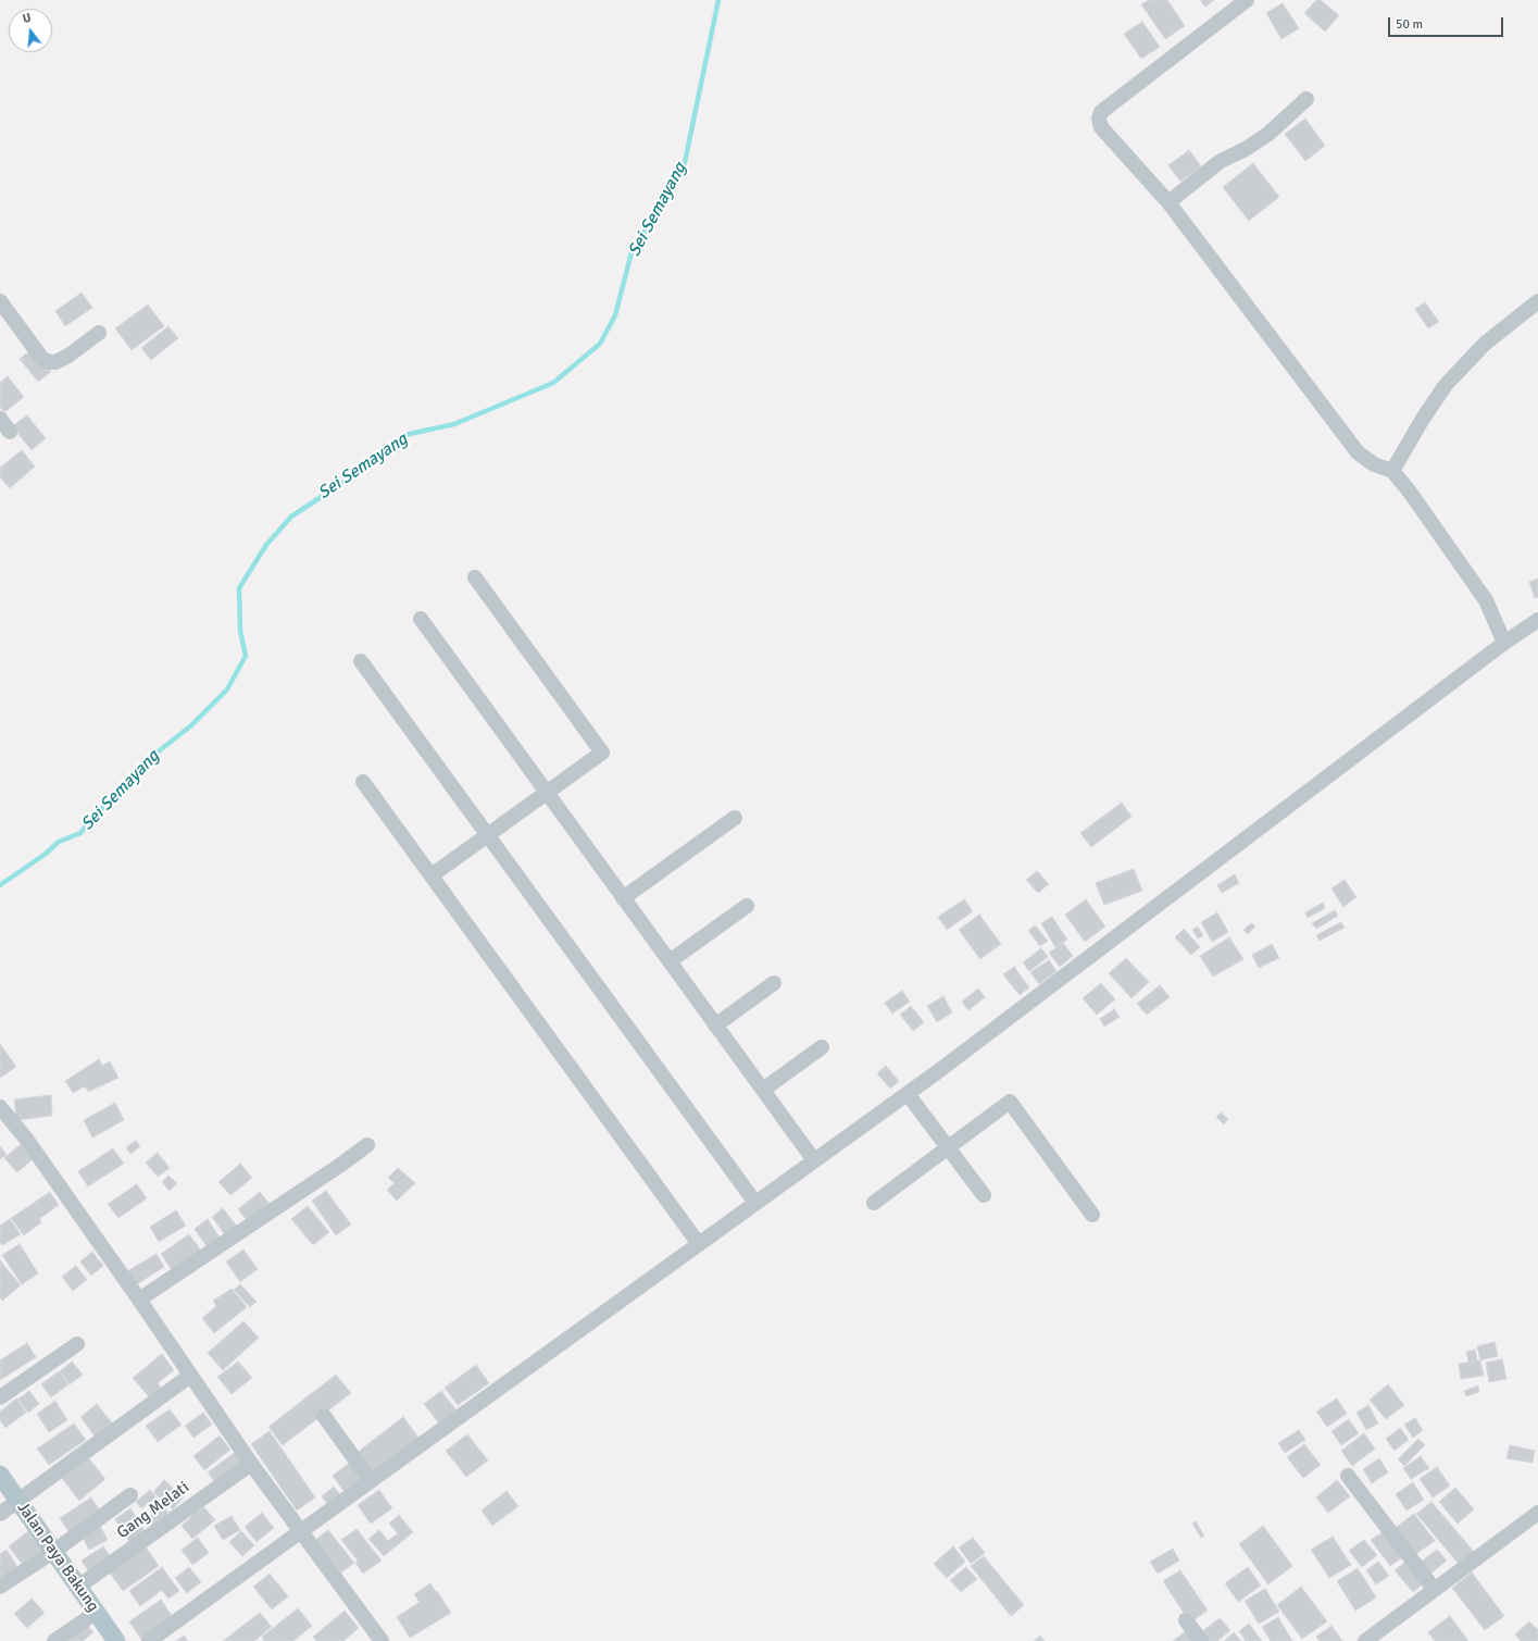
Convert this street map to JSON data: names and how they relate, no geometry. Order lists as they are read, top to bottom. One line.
{"streets":{"main road":["Jalan Paya Bakung"],"street":["Gang Melati"]},"crossings":[["Gang Melati","Jalan Paya Bakung"]],"water":["Sei Semayang"],"scale_bar":"50 m","north":"top"}
